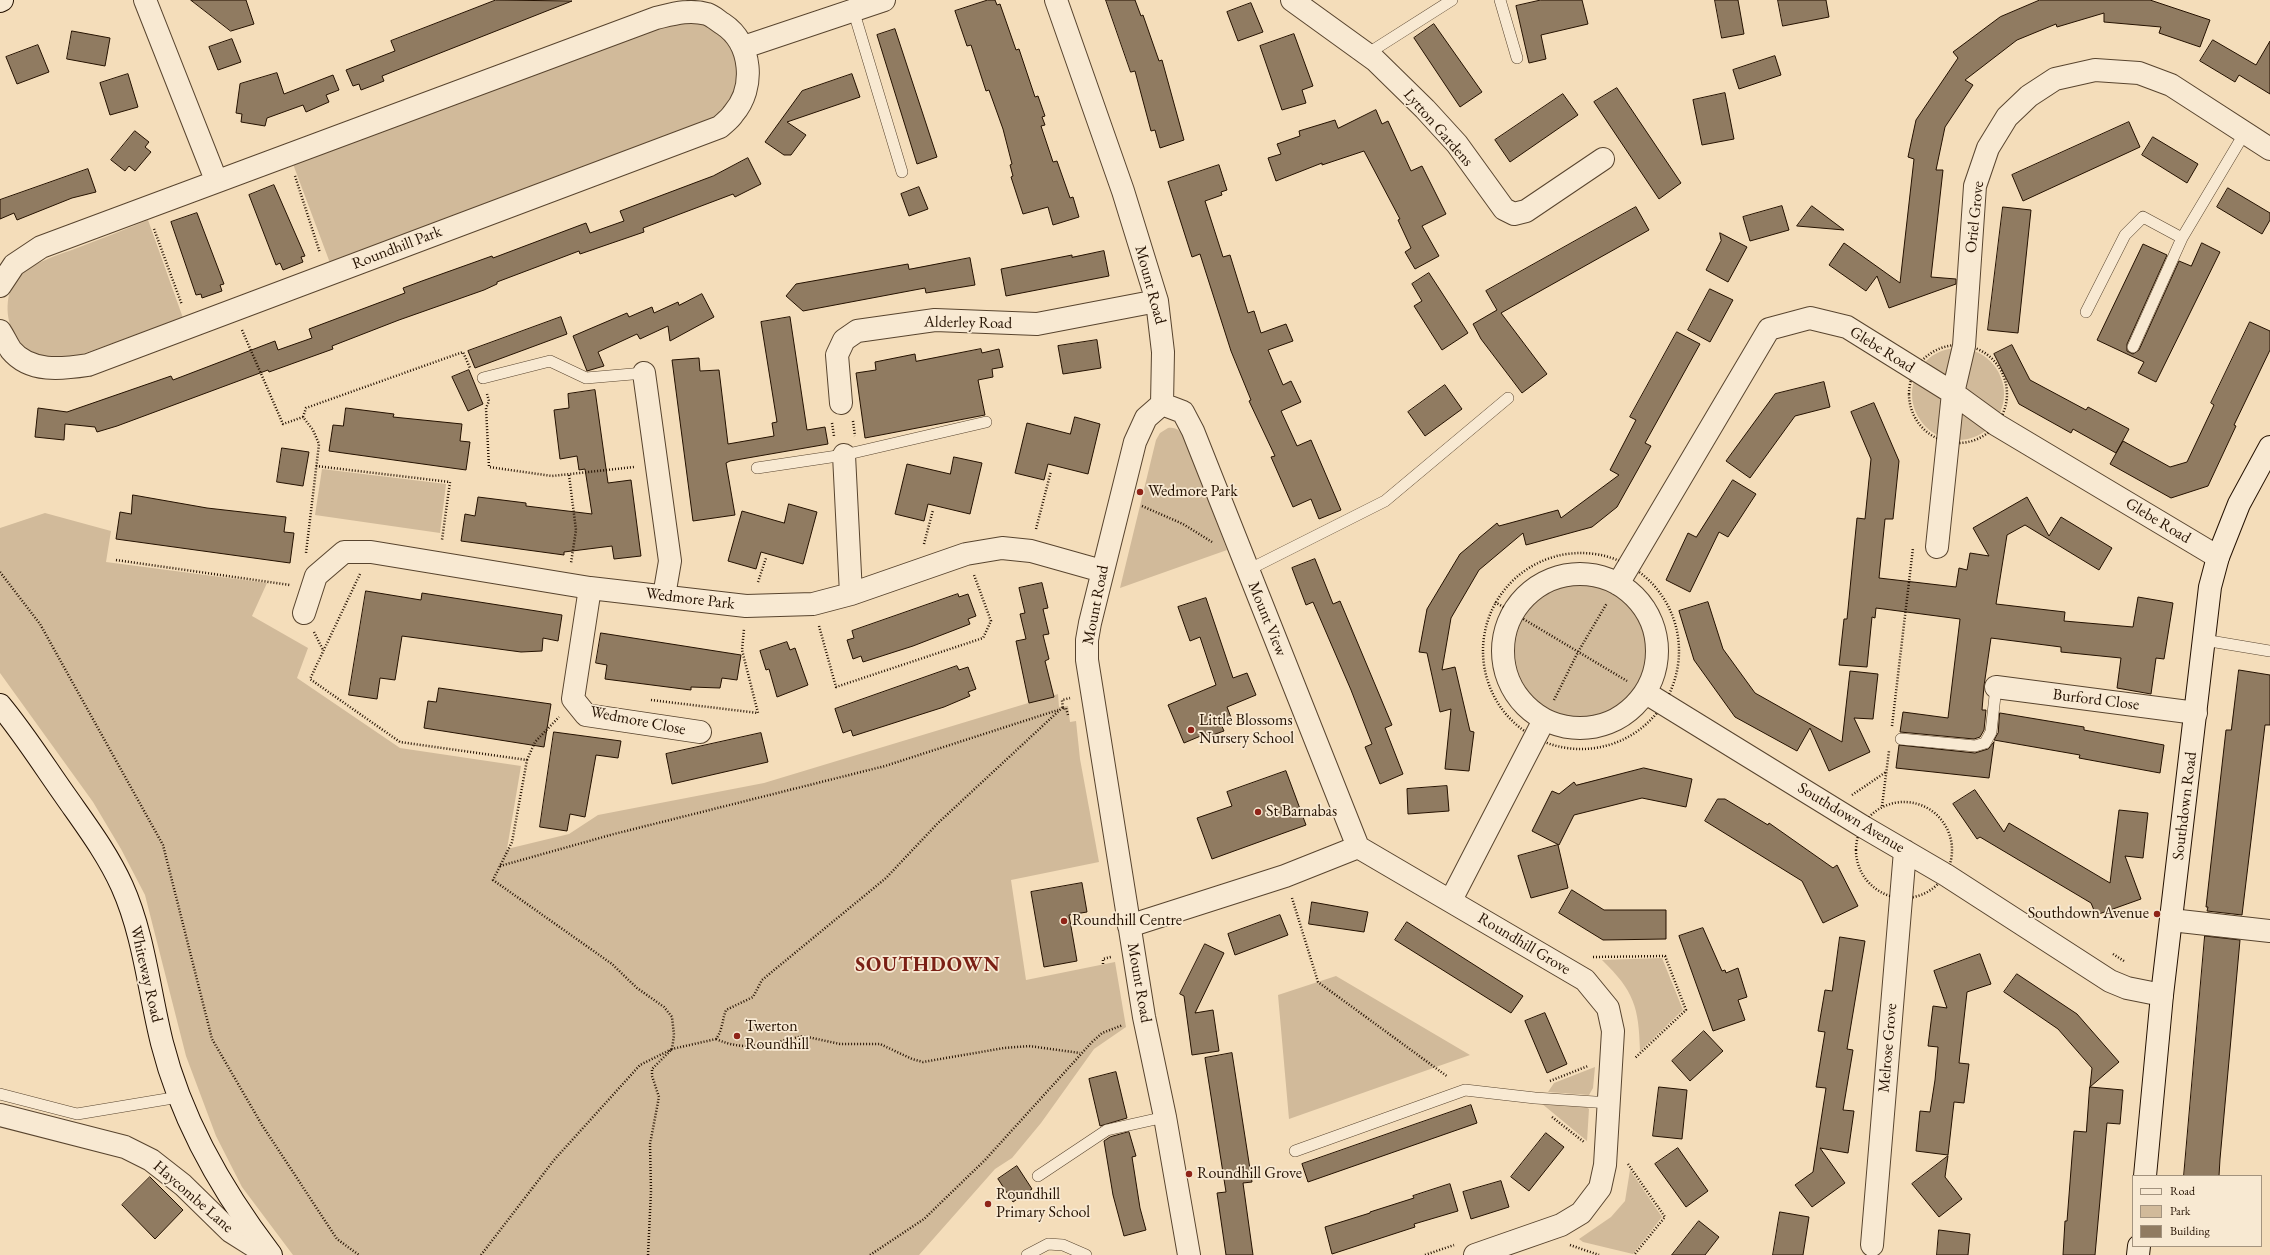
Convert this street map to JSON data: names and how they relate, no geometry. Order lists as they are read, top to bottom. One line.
{"streets":{"street":["Lytton Gardens","Oriel Grove","Roundhill Park","Mount Road","Alderley Road","Glebe Road","Wedmore Park","Mount View","Burford Close","Wedmore Close","Southdown Road","Southdown Avenue","Roundhill Grove","Whiteway Road","Melrose Grove","Haycombe Lane"]},"crossings":[["Oriel Grove","Glebe Road"],["Mount Road","Alderley Road"],["Mount Road","Wedmore Park"],["Mount Road","Mount View"],["Glebe Road","Southdown Road"],["Wedmore Park","Wedmore Close"],["Mount View","Roundhill Grove"],["Burford Close","Southdown Road"],["Southdown Road","Southdown Avenue"],["Southdown Avenue","Melrose Grove"],["Whiteway Road","Haycombe Lane"]],"districts":["SOUTHDOWN"],"places":["Wedmore Park","Little Blossoms Nursery School","St Barnabas","Southdown Avenue","Roundhill Centre","Twerton Roundhill","Roundhill Grove","Roundhill Primary School"],"legend":["Road","Park","Building"]}
